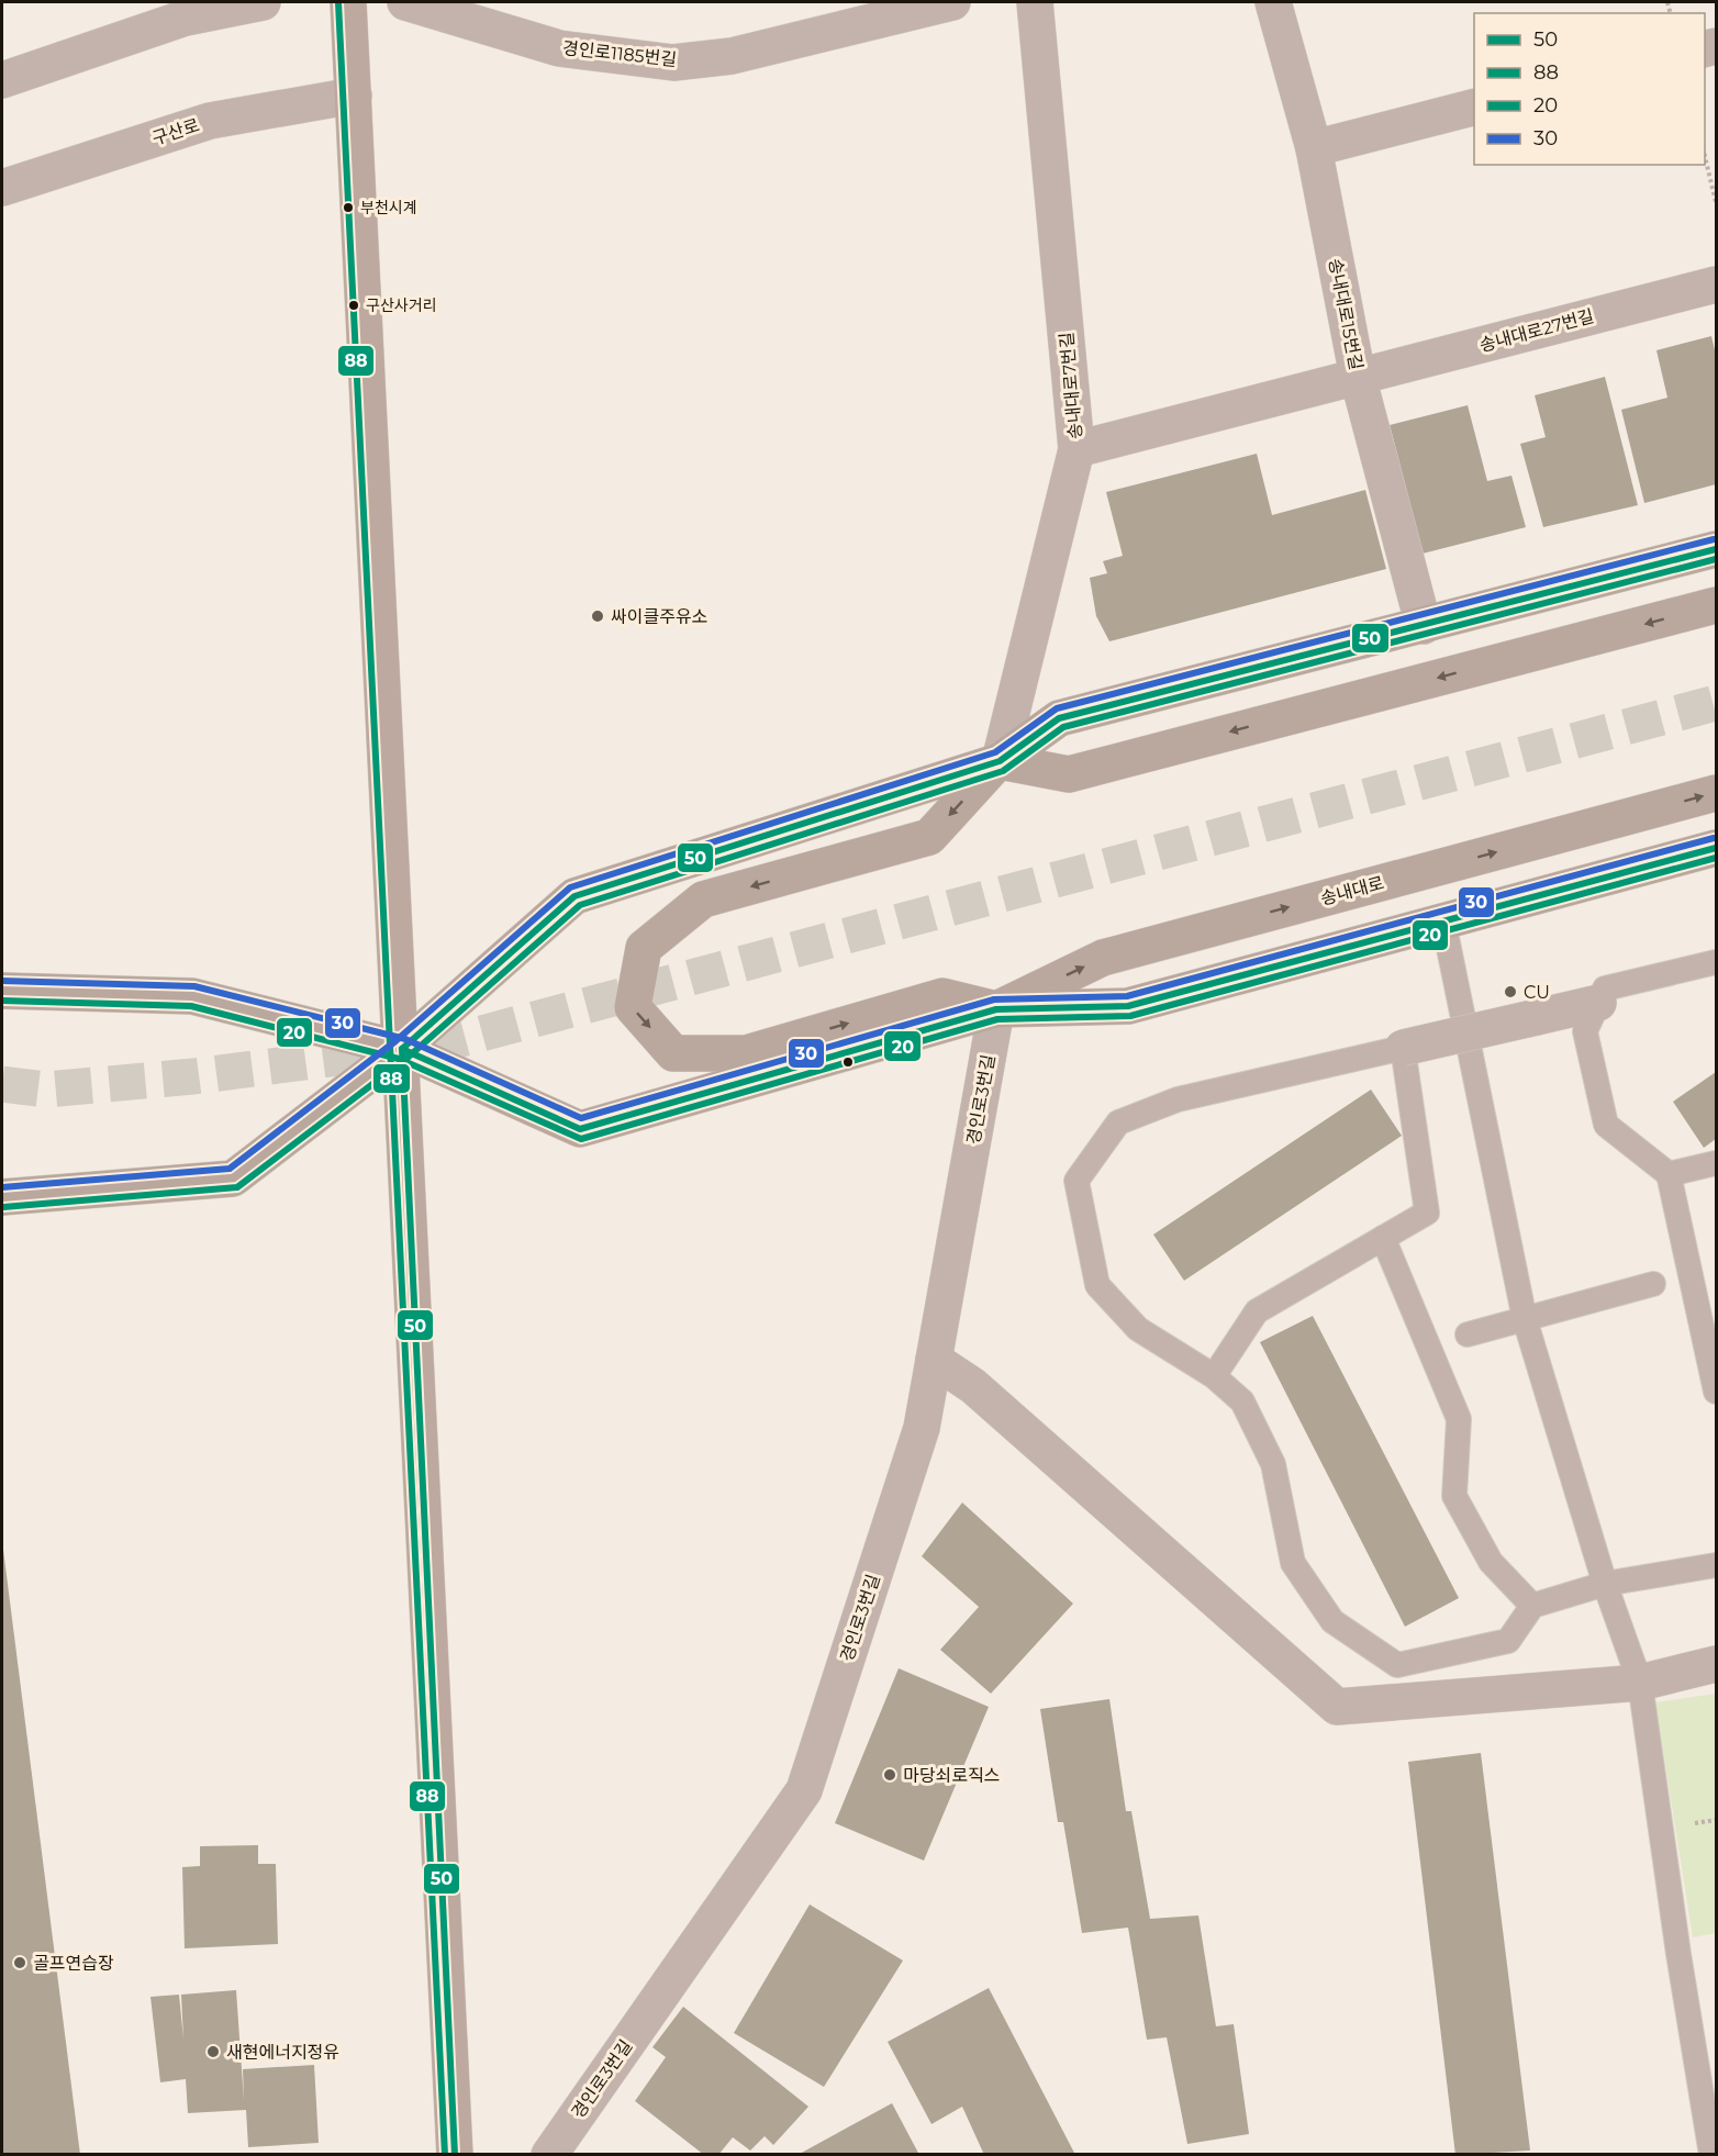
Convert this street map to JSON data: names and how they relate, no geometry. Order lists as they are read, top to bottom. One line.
{"streets":{"street":["경인로1185번길","구산로","송내대로15번길","송내대로27번길","송내대로7번길","송내대로","경인로3번길"]},"crossings":[["송내대로15번길","송내대로27번길"],["송내대로27번길","송내대로7번길"],["송내대로","경인로3번길"]],"places":["부천시계","구산사거리","싸이클주유소","CU","마당쇠로직스","골프연습장","새현에너지정유"],"lines":["transit line 88","transit line 30","transit line 50","transit line 20"],"legend":["50","88","20","30"]}
